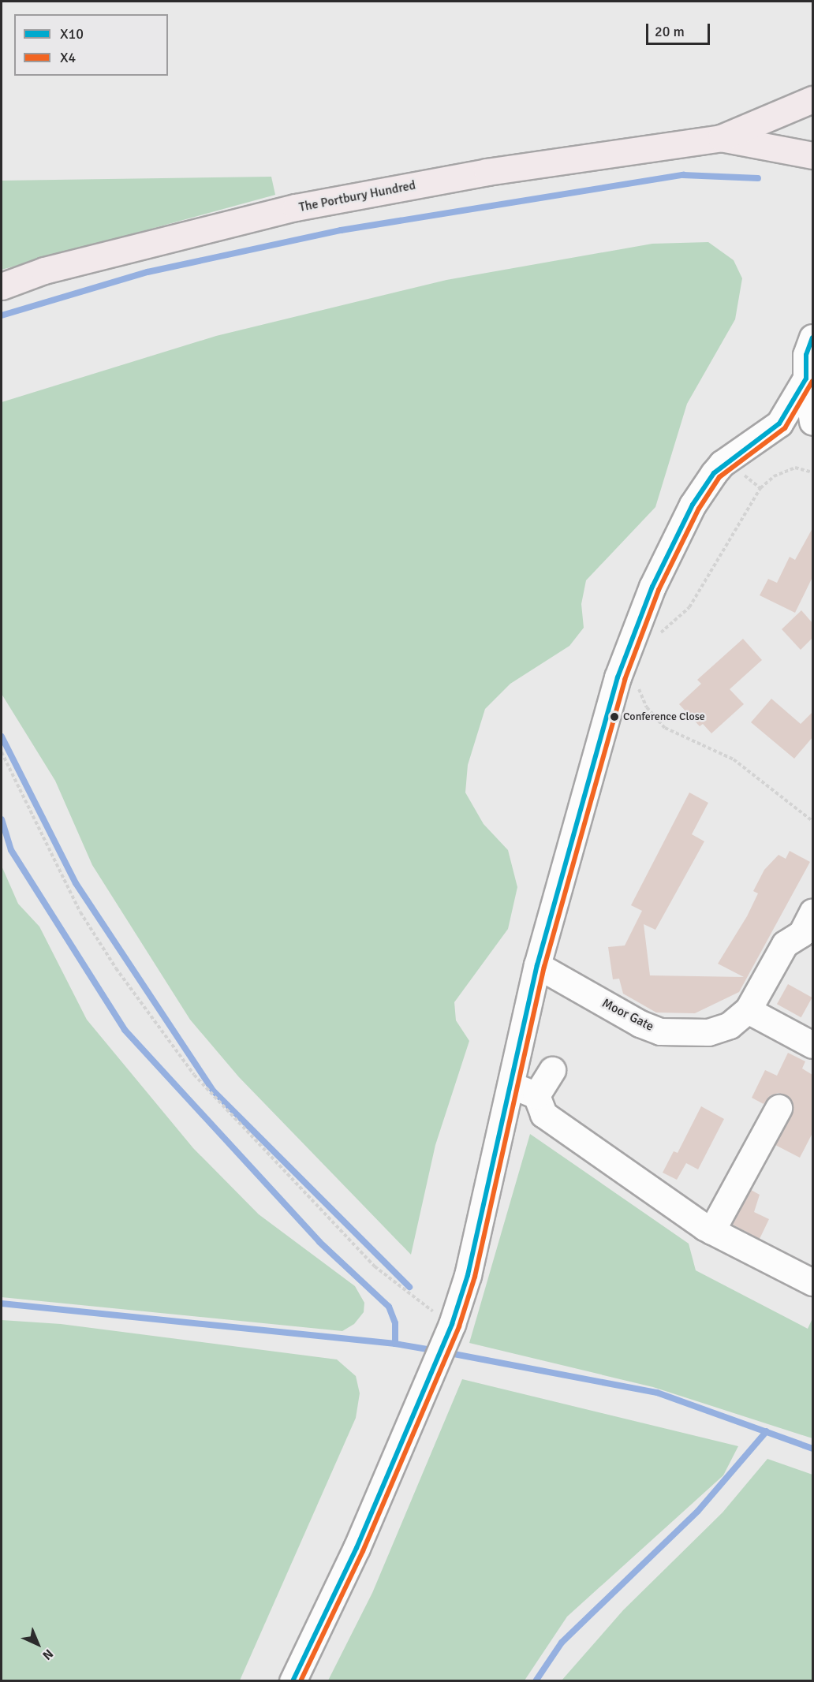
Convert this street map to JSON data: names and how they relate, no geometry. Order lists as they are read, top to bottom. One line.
{"streets":{"main road":["The Portbury Hundred"],"street":["Moor Gate"]},"places":["Conference Close"],"lines":["transit line X10","transit line X4"],"legend":["X10","X4"],"scale_bar":"20 m","north":"bottom right"}
